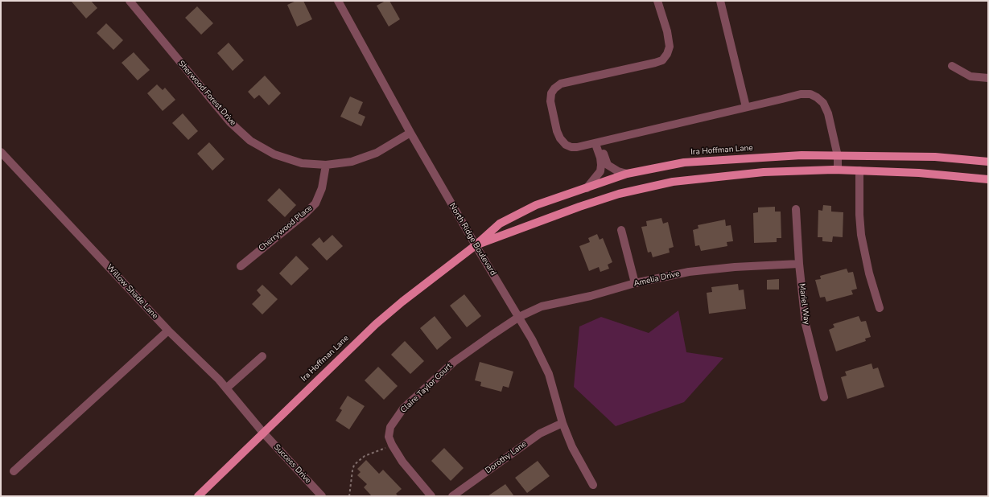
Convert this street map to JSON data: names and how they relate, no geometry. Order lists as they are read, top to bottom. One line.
{"streets":{"main road":["Ira Hoffman Lane"],"street":["Sherwood Forest Drive","Cherrywood Place","North Ridge Boulevard","Amelia Drive","Willow Shade Lane","Mariel Way","Claire Taylor Court","Dorothy Lane","Success Drive"]},"crossings":[["Sherwood Forest Drive","Cherrywood Place"],["Sherwood Forest Drive","North Ridge Boulevard"],["Ira Hoffman Lane","North Ridge Boulevard"],["Ira Hoffman Lane","Willow Shade Lane"],["Ira Hoffman Lane","Success Drive"],["North Ridge Boulevard","Amelia Drive"],["North Ridge Boulevard","Claire Taylor Court"],["North Ridge Boulevard","Dorothy Lane"],["Amelia Drive","Mariel Way"],["Amelia Drive","Claire Taylor Court"],["Willow Shade Lane","Success Drive"]]}
